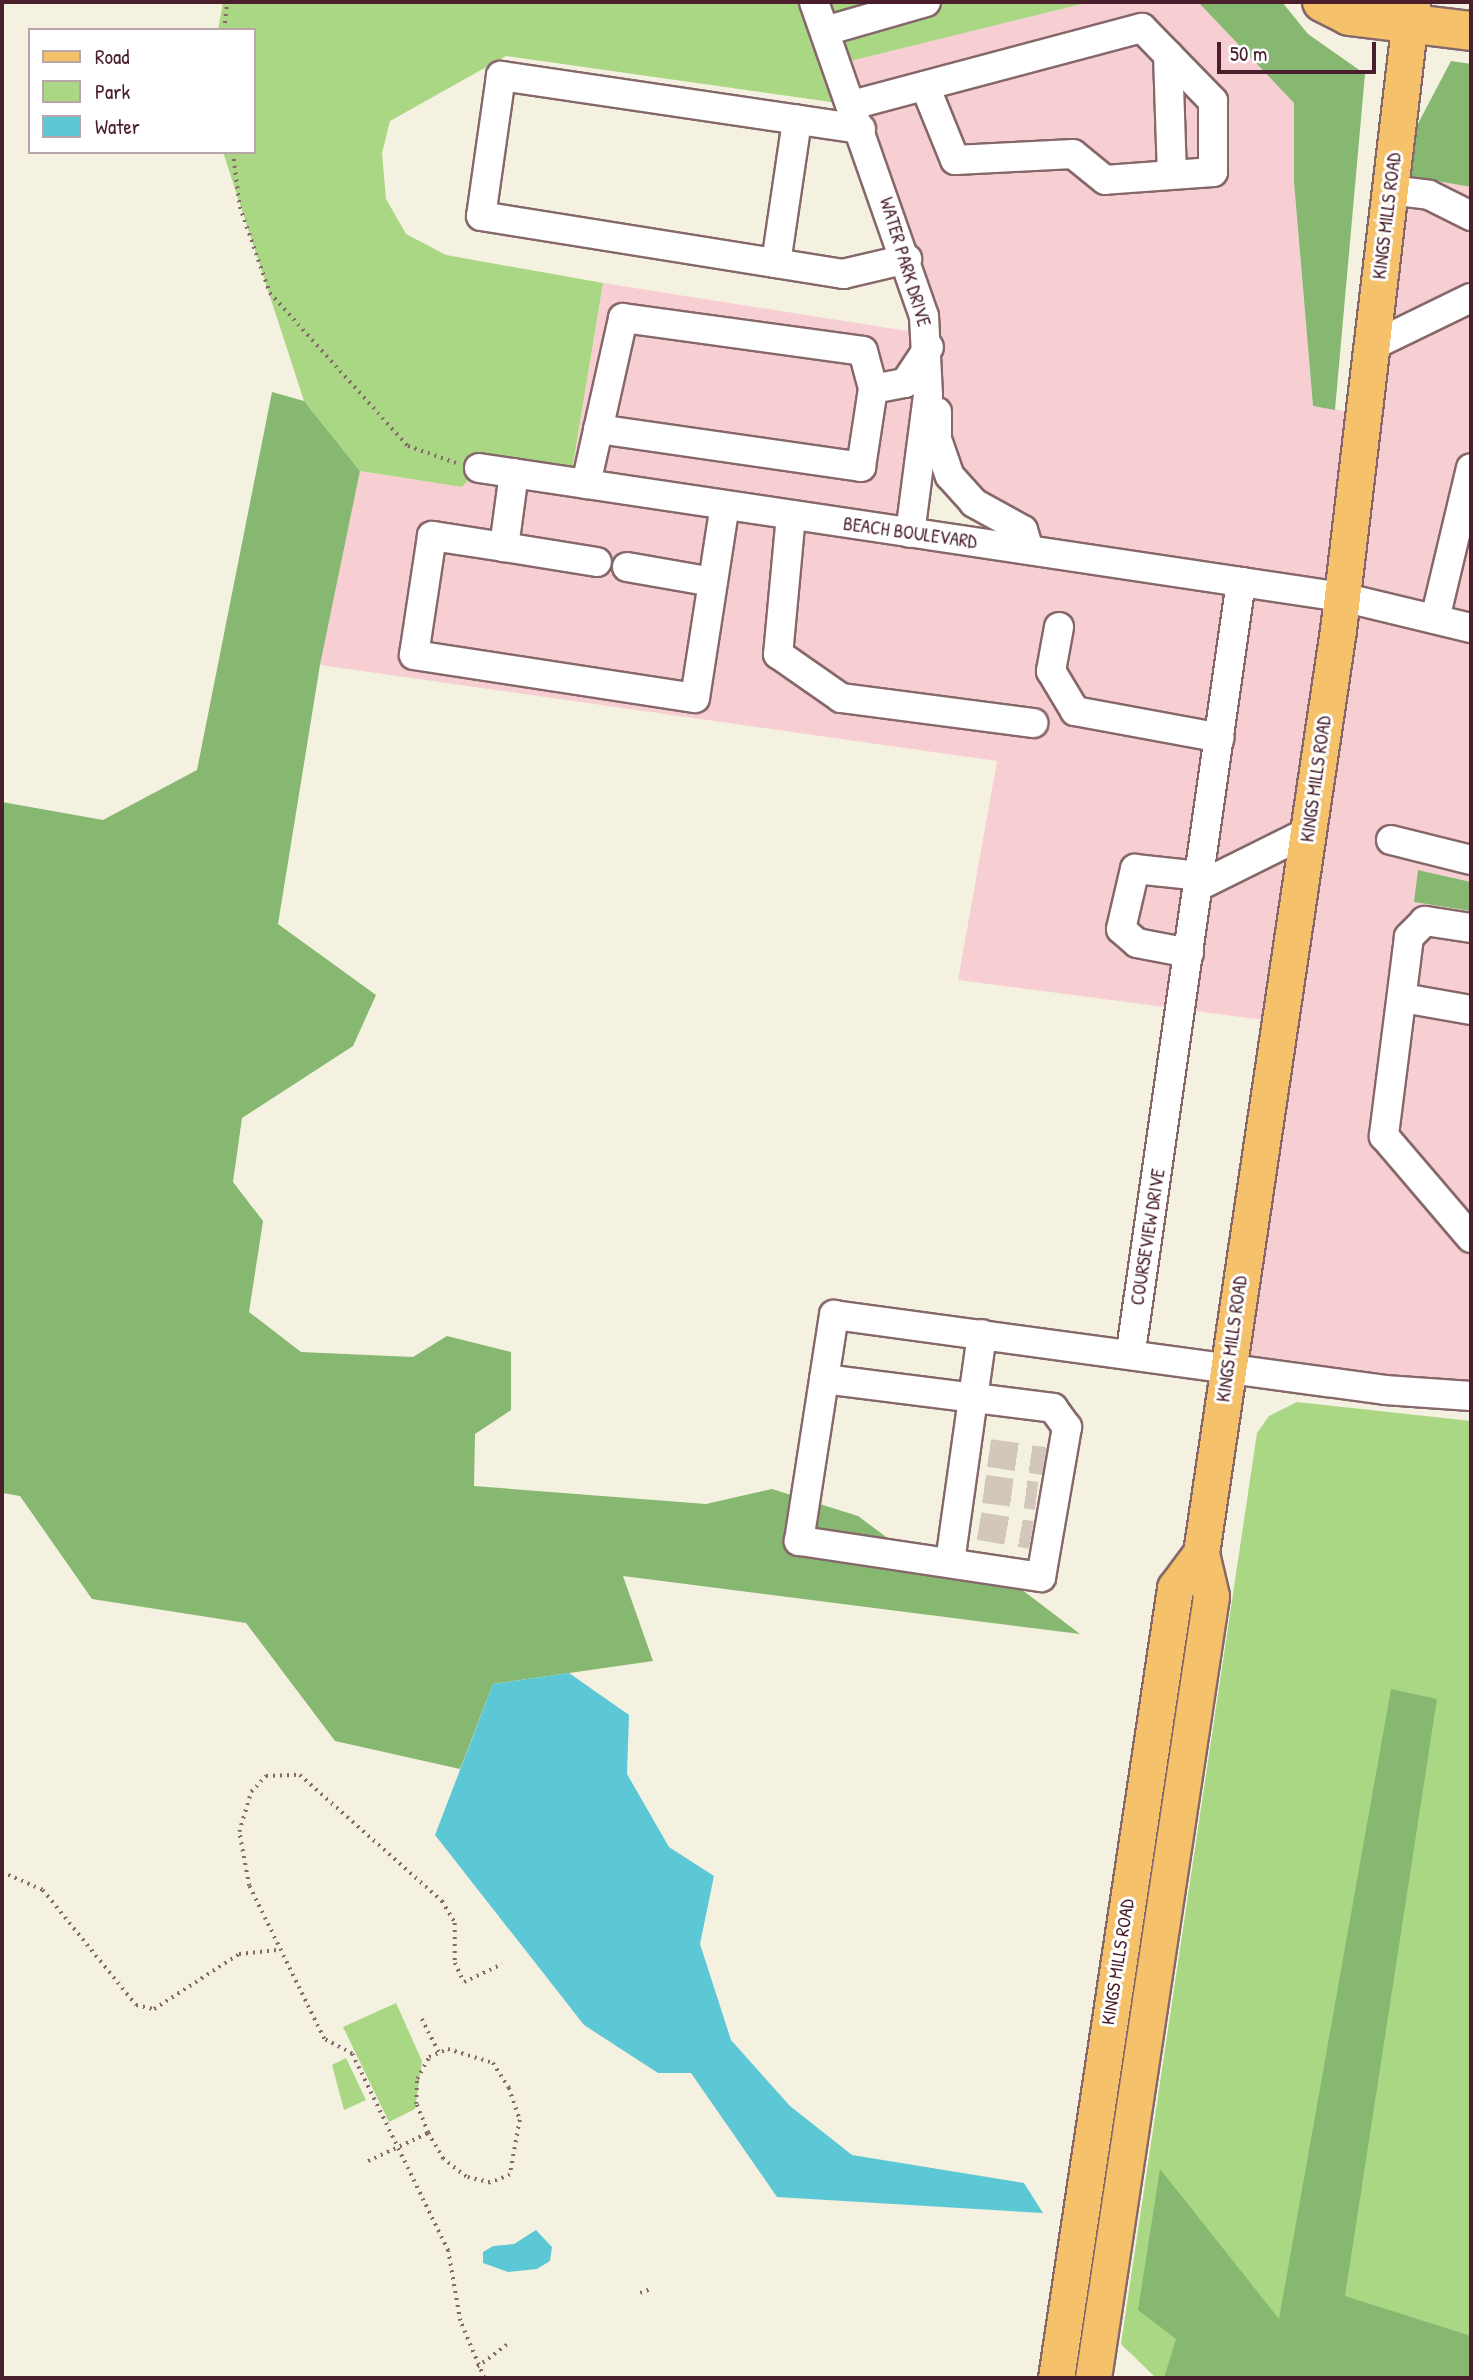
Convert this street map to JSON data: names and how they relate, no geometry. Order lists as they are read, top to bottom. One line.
{"streets":{"main road":["KINGS MILLS ROAD"],"street":["WATER PARK DRIVE","BEACH BOULEVARD","COURSEVIEW DRIVE"]},"crossings":[["KINGS MILLS ROAD","BEACH BOULEVARD"],["WATER PARK DRIVE","BEACH BOULEVARD"],["BEACH BOULEVARD","COURSEVIEW DRIVE"]],"legend":["Road","Park","Water"],"scale_bar":"50 m"}
